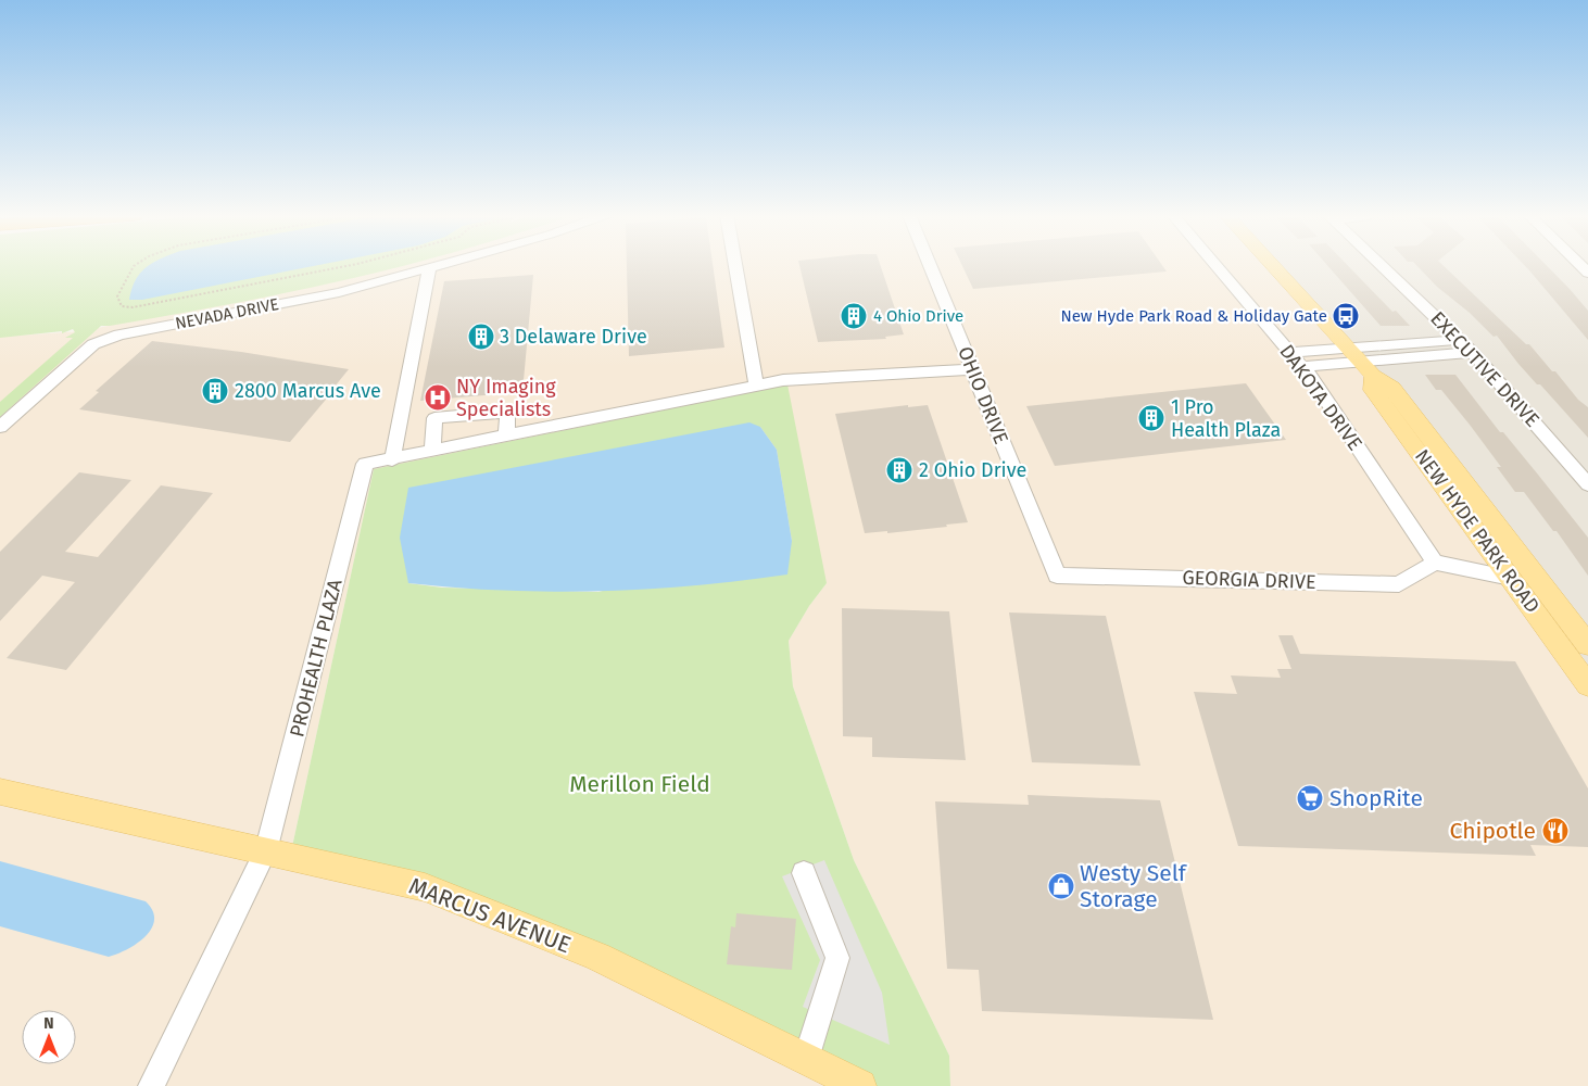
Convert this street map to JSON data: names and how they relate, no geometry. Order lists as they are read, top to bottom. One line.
{"streets":{"main road":["NEW HYDE PARK ROAD","MARCUS AVENUE"],"street":["NEVADA DRIVE","EXECUTIVE DRIVE","OHIO DRIVE","DAKOTA DRIVE","GEORGIA DRIVE","PROHEALTH PLAZA"]},"crossings":[["OHIO DRIVE","GEORGIA DRIVE"],["DAKOTA DRIVE","GEORGIA DRIVE"],["PROHEALTH PLAZA","MARCUS AVENUE"]],"parks":["Merillon Field"],"places":{"building":["4 Ohio Drive","3 Delaware Drive","2800 Marcus Ave","1 Pro Health Plaza","2 Ohio Drive"],"bus stop":["New Hyde Park Road & Holiday Gate"],"hospital":["NY Imaging Specialists"],"supermarket":["ShopRite"],"restaurant":["Chipotle"],"shop":["Westy Self Storage"]},"north":"top"}
